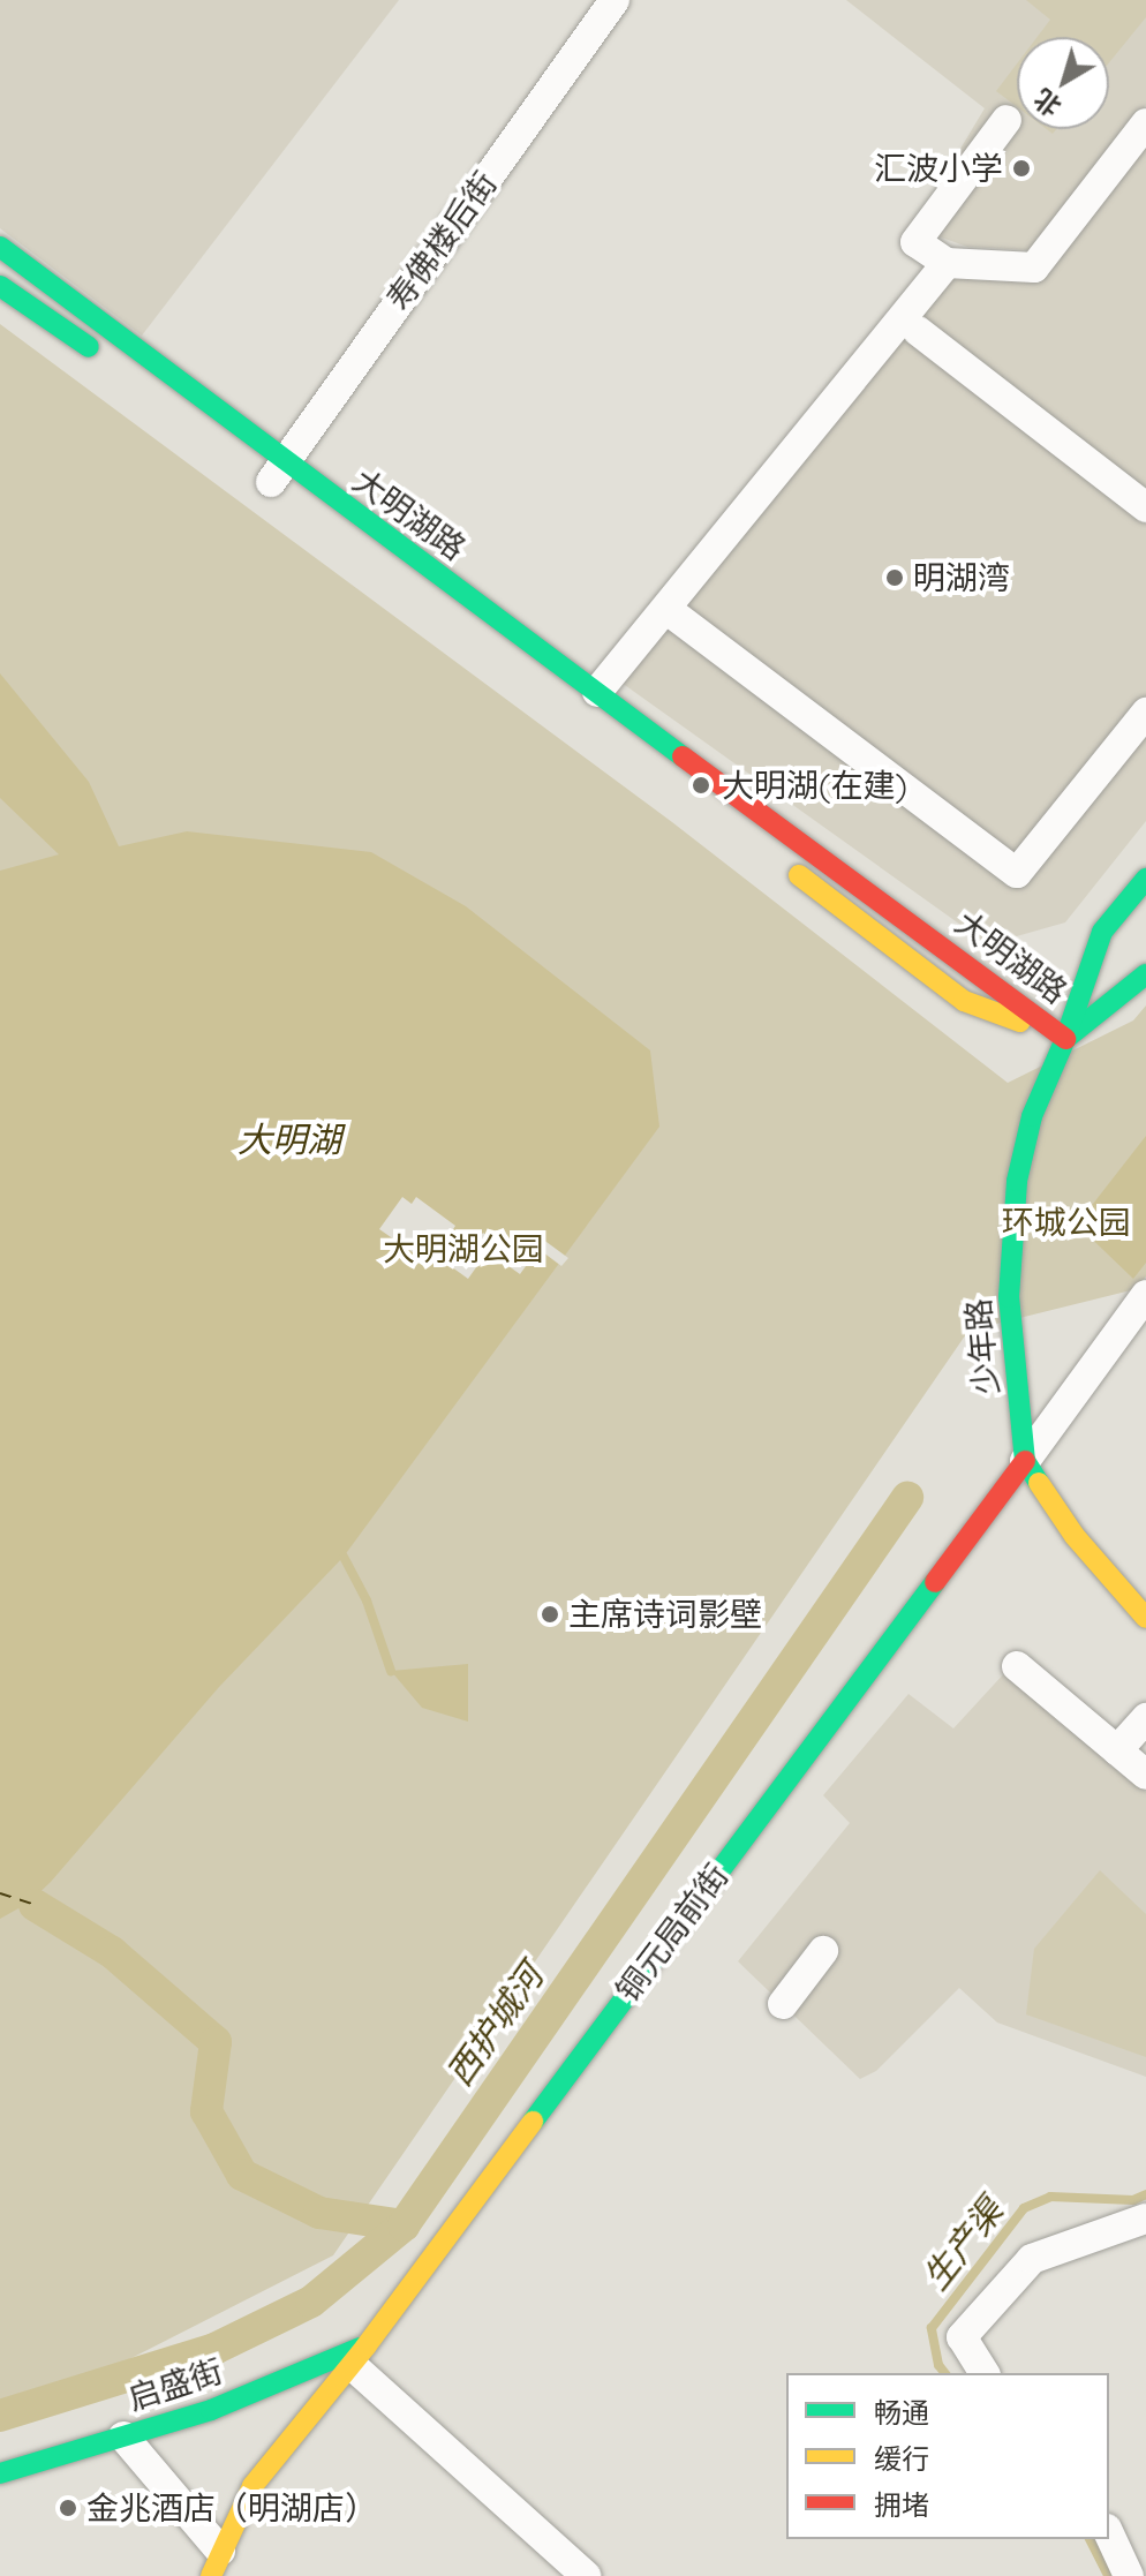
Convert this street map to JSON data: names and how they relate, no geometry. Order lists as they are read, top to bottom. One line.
{"streets":{"main road":["大明湖路","少年路","铜元局前街","启盛街"],"street":["寿佛楼后街"]},"crossings":[["寿佛楼后街","大明湖路"],["大明湖路","少年路"],["少年路","铜元局前街"],["铜元局前街","启盛街"]],"water":["大明湖","西护城河","生产渠"],"parks":["环城公园","大明湖公园"],"places":["汇波小学","明湖湾","大明湖(在建)","主席诗词影壁","金兆酒店（明湖店）"],"legend":["畅通","缓行","拥堵"],"north":"bottom left"}
